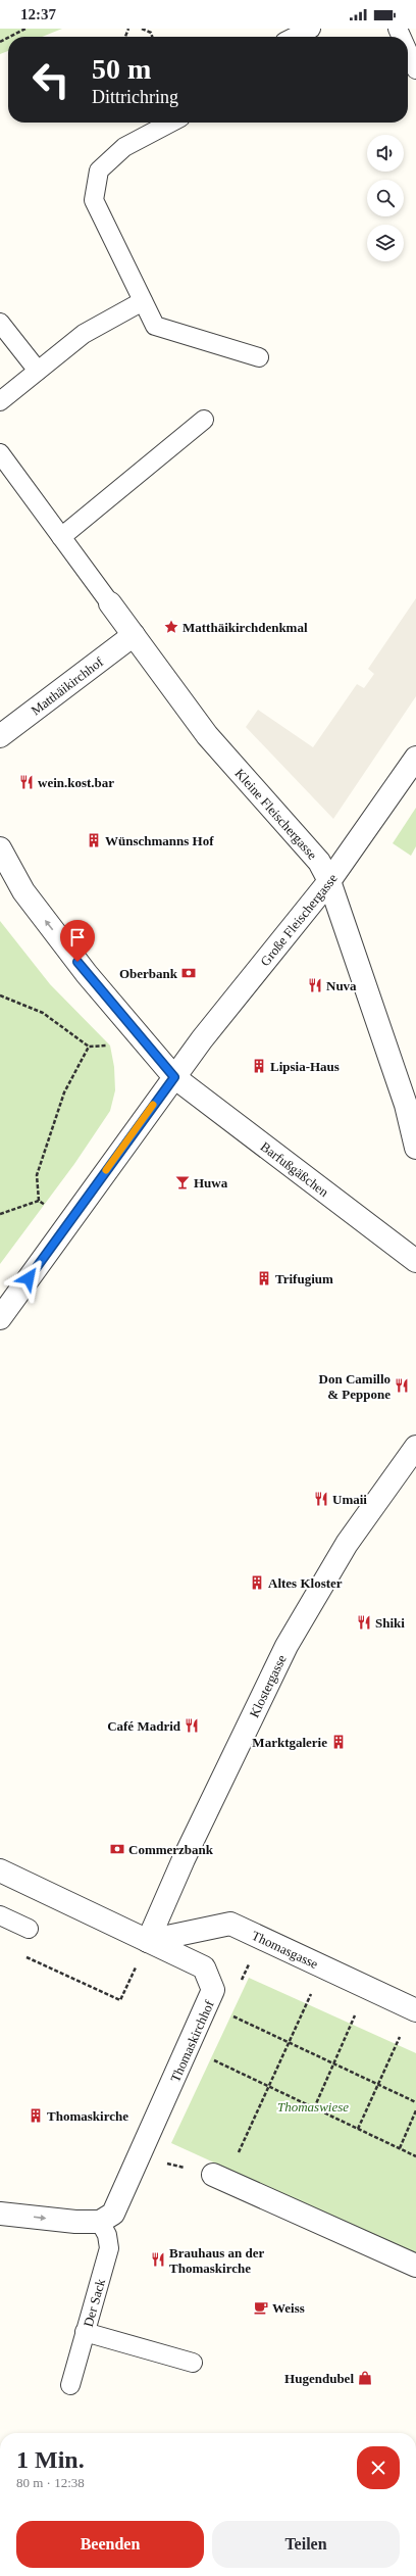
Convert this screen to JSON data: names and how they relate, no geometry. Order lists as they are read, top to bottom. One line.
{"streets":{"street":["Matthäikirchhof","Kleine Fleischergasse","Große Fleischergasse","Barfußgäßchen","Klostergasse","Thomasgasse","Thomaskirchhof"],"lane":["Der Sack"]},"crossings":[["Matthäikirchhof","Kleine Fleischergasse"],["Kleine Fleischergasse","Große Fleischergasse"],["Große Fleischergasse","Barfußgäßchen"],["Klostergasse","Thomasgasse"],["Klostergasse","Thomaskirchhof"],["Thomasgasse","Thomaskirchhof"],["Thomaskirchhof","Der Sack"]],"one_way":["Barfußgäßchen"],"parks":["Thomaswiese"],"places":{"place":["Matthäikirchdenkmal"],"restaurant":["wein.kost.bar","Nuva","Don Camillo & Peppone","Umaii","Shiki","Café Madrid","Brauhaus an der Thomaskirche"],"building":["Wünschmanns Hof","Lipsia-Haus","Trifugium","Altes Kloster","Marktgalerie","Thomaskirche"],"bank":["Oberbank","Commerzbank"],"bar":["Huwa"],"cafe":["Weiss"],"shop":["Hugendubel"]},"page":{"status":"12:37","turn":["50 m","Dittrichring"],"heading":["1 Min.","80 m · 12:38"],"buttons":["Beenden","Teilen"]}}
